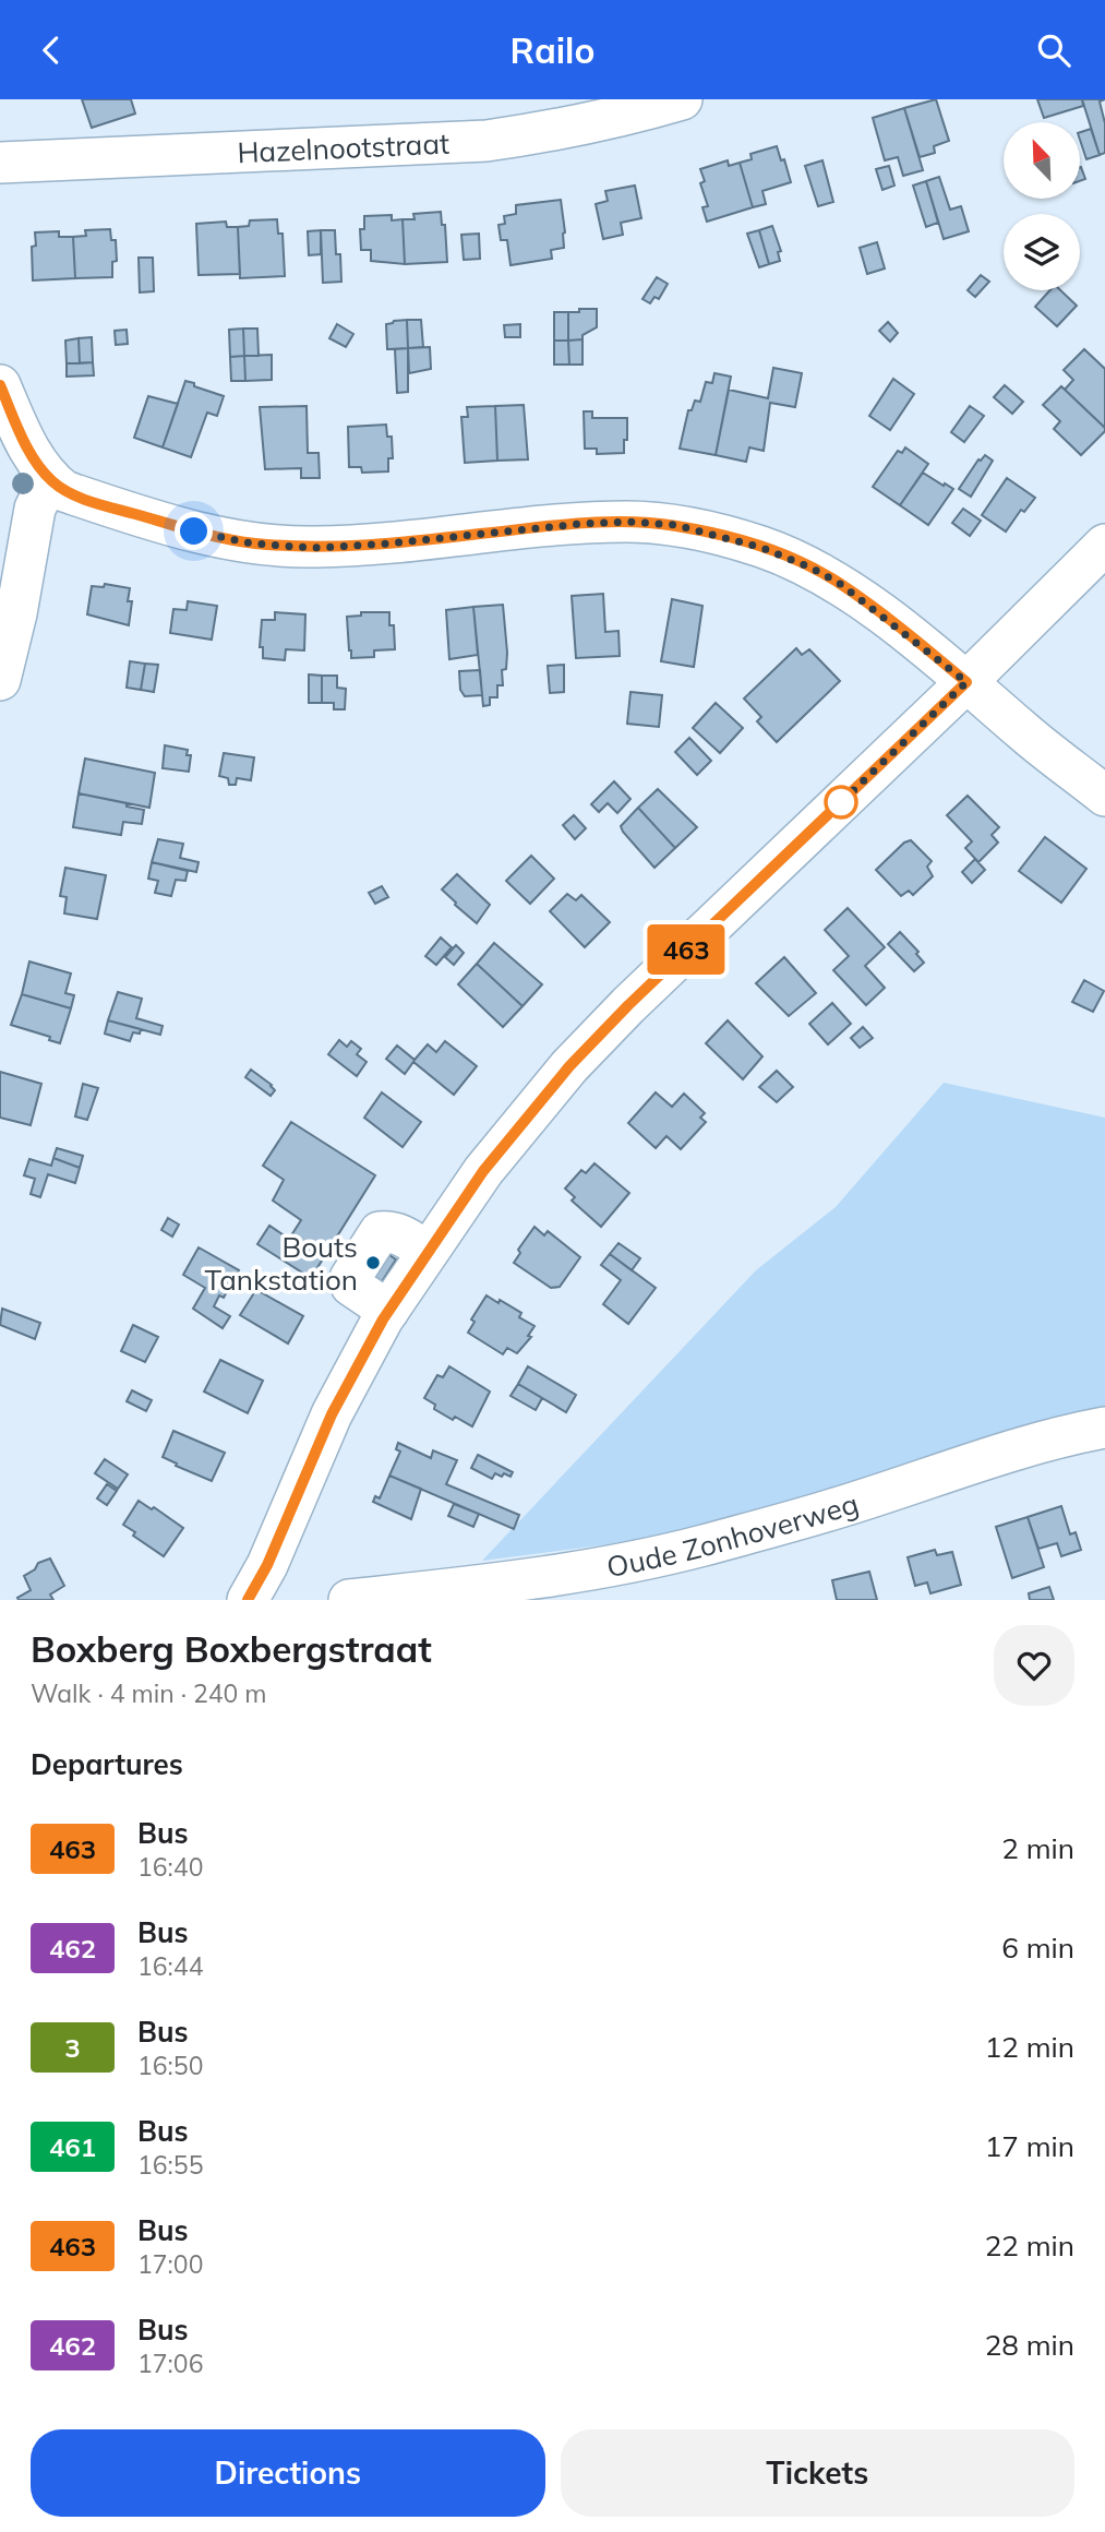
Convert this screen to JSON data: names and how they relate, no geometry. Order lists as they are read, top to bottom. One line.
{"streets":{"street":["Hazelnootstraat","Oude Zonhoverweg"]},"places":["Bouts Tankstation"],"lines":["bus line 463"],"north":"top left","page":{"header":"Railo","on_map":"463","heading":[["Boxberg Boxbergstraat","Walk · 4 min · 240 m"],"Departures"],"list":[{"mark":"463","name":"Bus","note":"16:40","value":"2 min"},{"mark":"462","name":"Bus","note":"16:44","value":"6 min"},{"mark":"3","name":"Bus","note":"16:50","value":"12 min"},{"mark":"461","name":"Bus","note":"16:55","value":"17 min"},{"mark":"463","name":"Bus","note":"17:00","value":"22 min"},{"mark":"462","name":"Bus","note":"17:06","value":"28 min"}],"buttons":["Directions","Tickets"]}}
